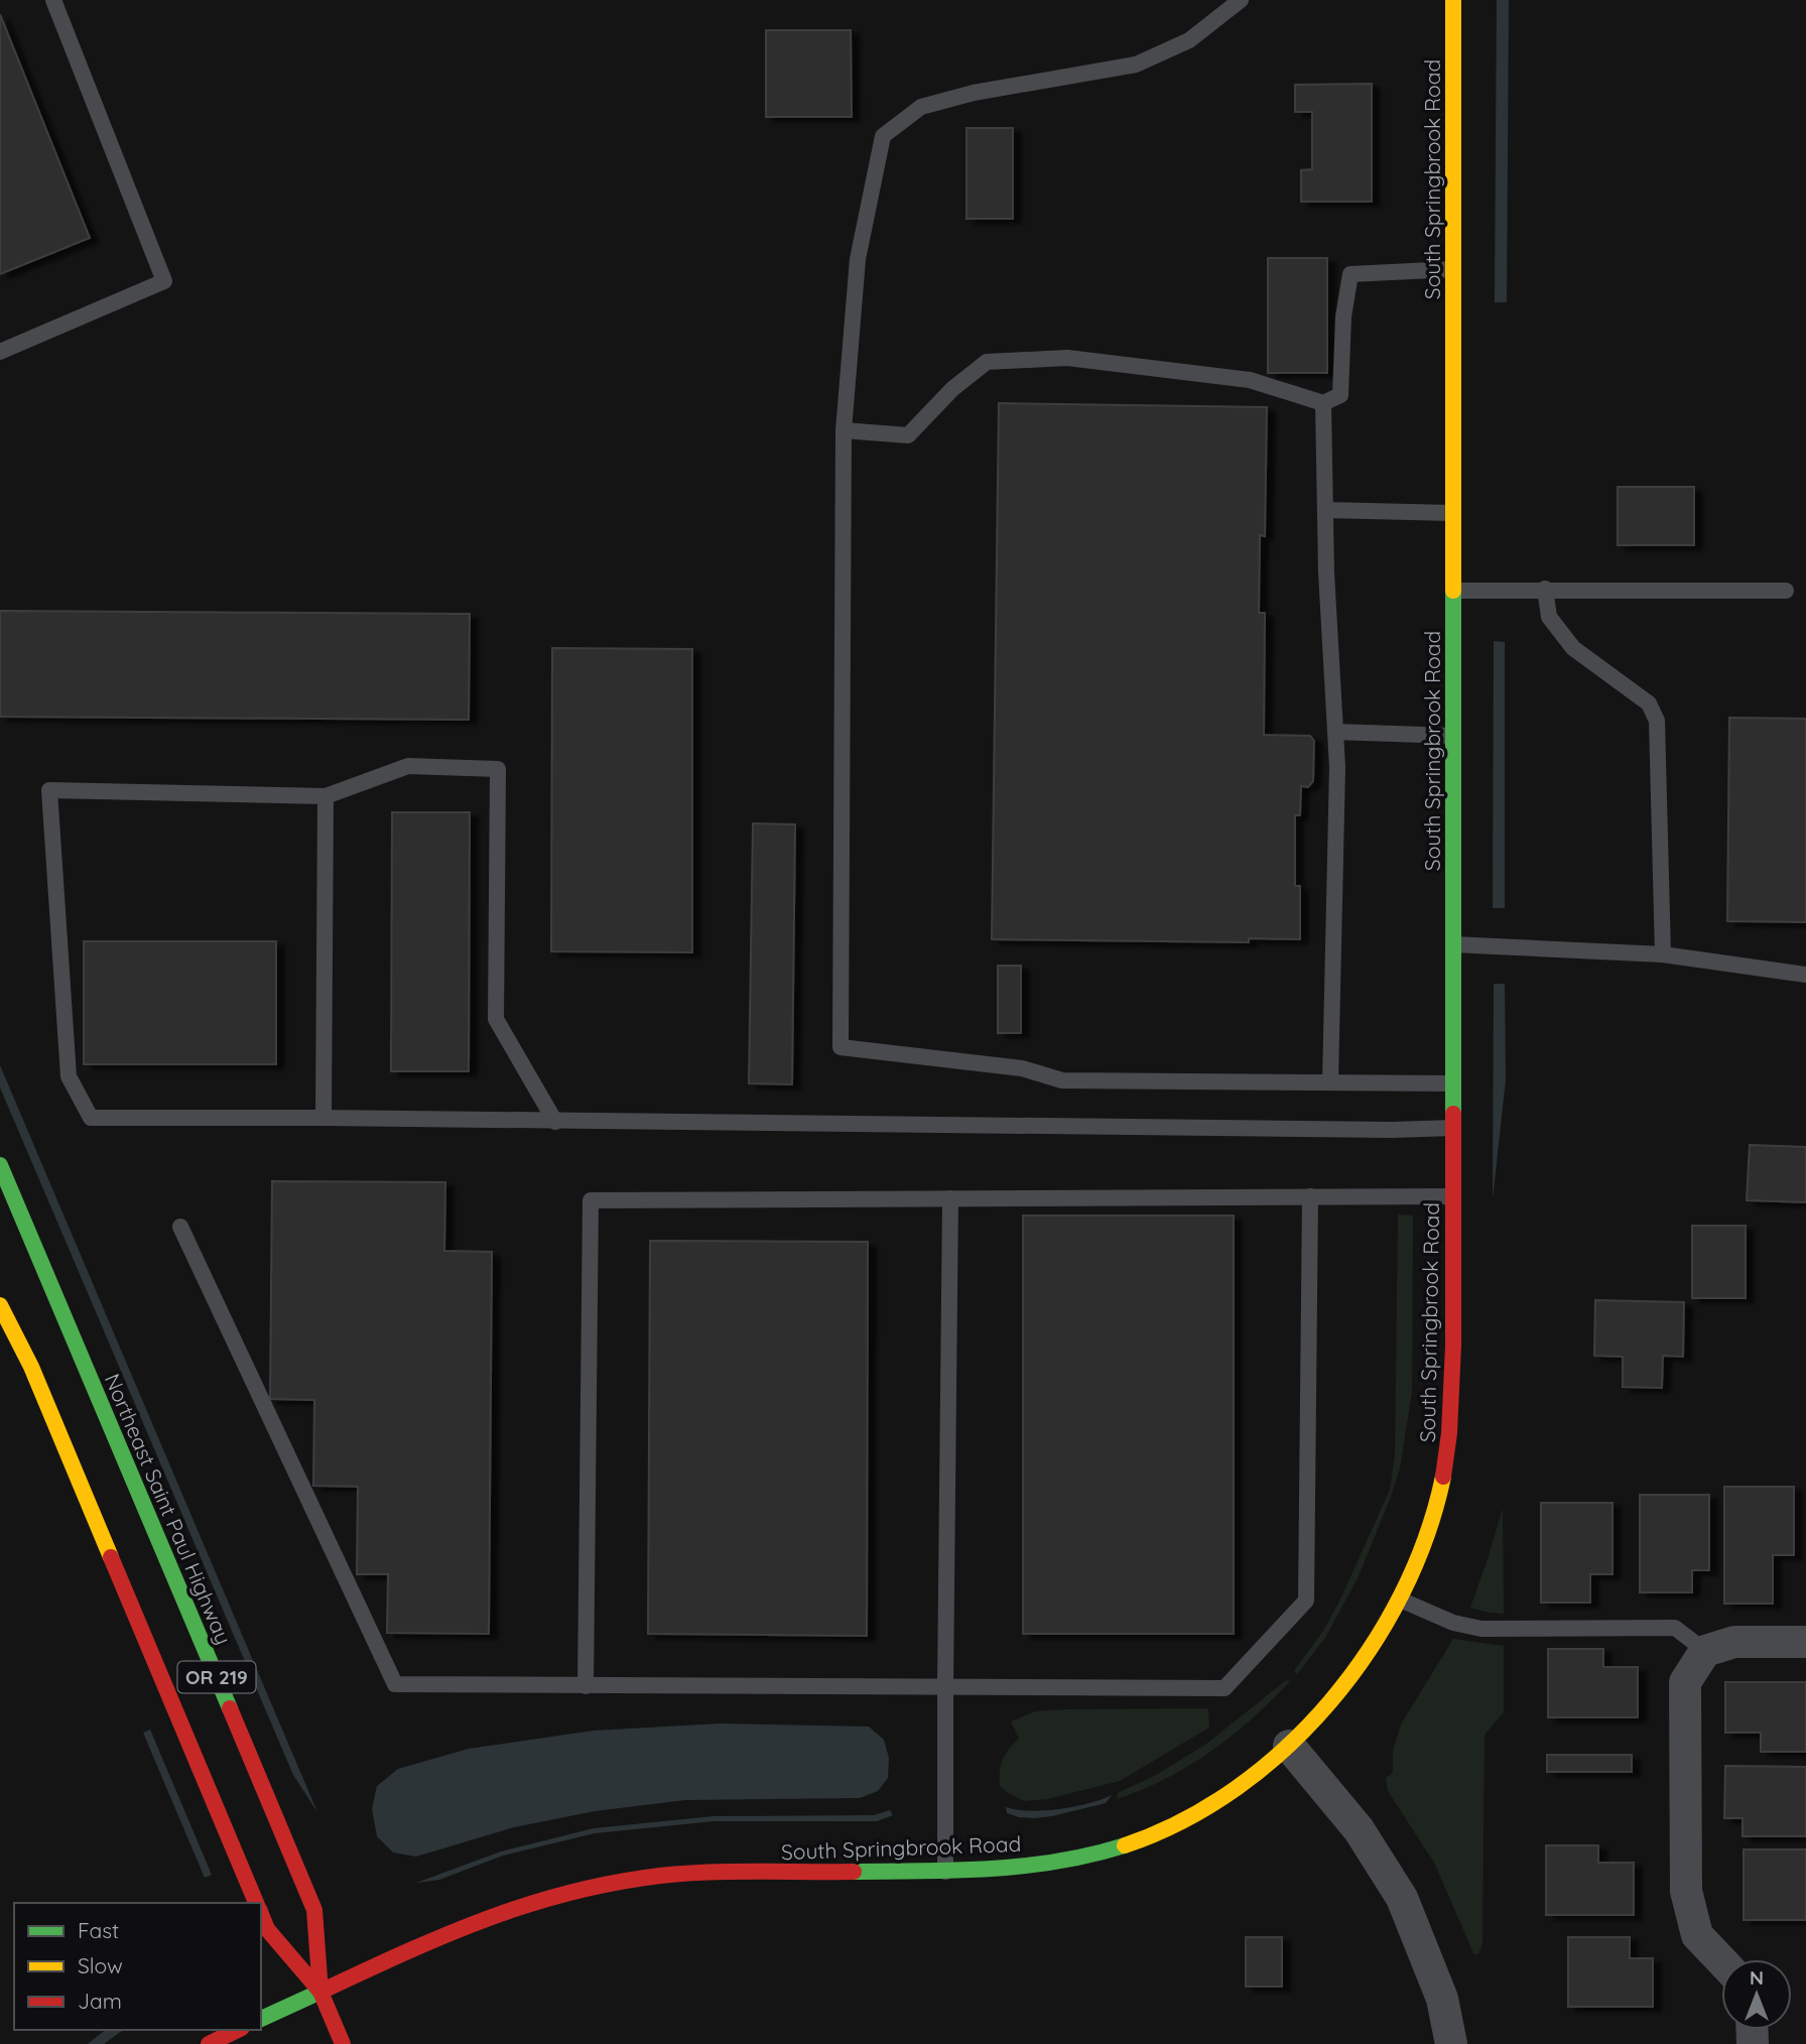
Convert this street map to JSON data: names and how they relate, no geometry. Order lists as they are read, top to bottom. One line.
{"streets":{"main road":["South Springbrook Road","Northeast Saint Paul Highway","OR 219"]},"crossings":[["South Springbrook Road","Northeast Saint Paul Highway"]],"legend":["Fast","Slow","Jam"],"north":"top"}
